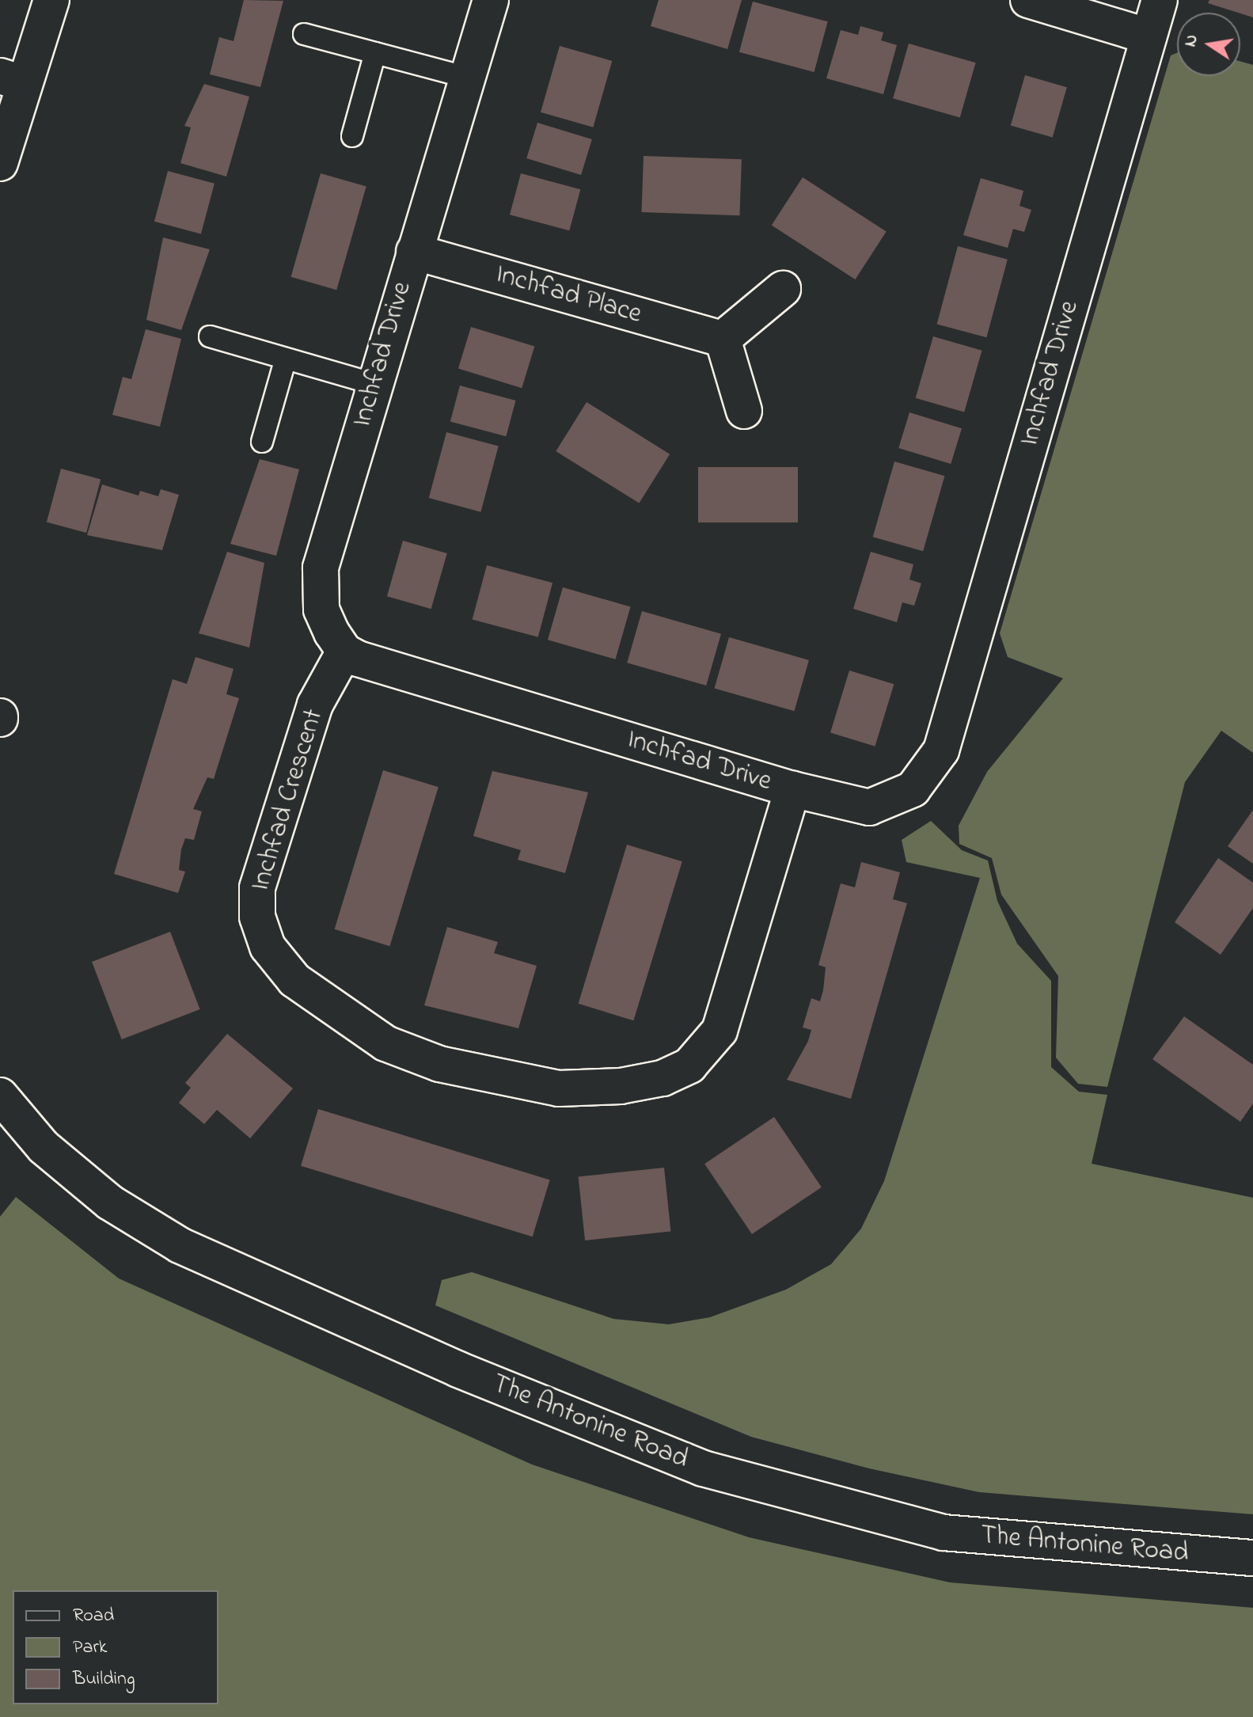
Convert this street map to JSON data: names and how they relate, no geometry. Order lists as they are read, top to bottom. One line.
{"streets":{"street":["Inchfad Place","Inchfad Drive","Inchfad Crescent","The Antonine Road"]},"crossings":[["Inchfad Place","Inchfad Drive"],["Inchfad Drive","Inchfad Crescent"]],"legend":["Road","Park","Building"],"north":"left"}
